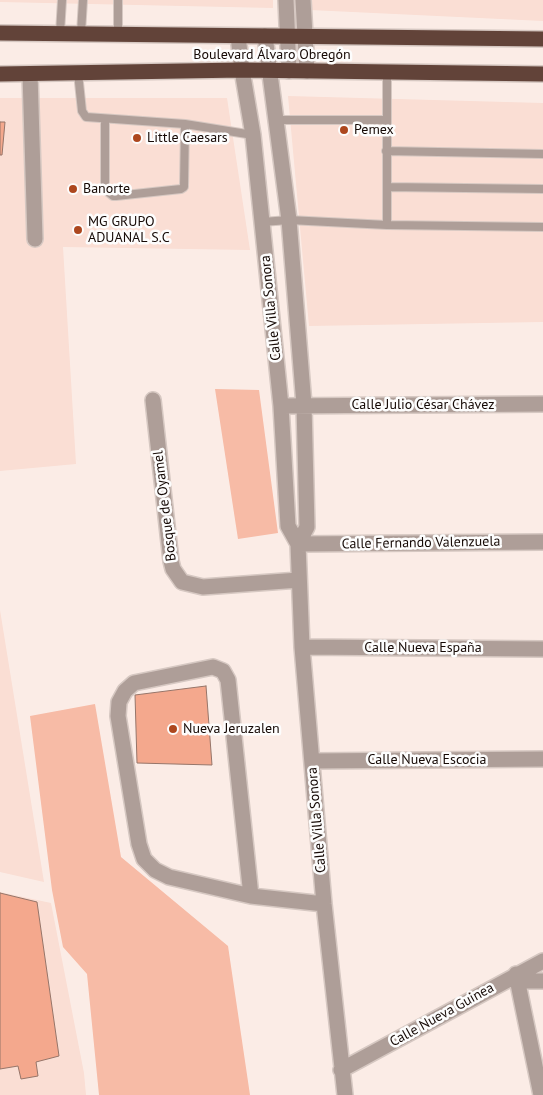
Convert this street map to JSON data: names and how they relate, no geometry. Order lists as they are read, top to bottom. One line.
{"streets":{"highway":["Boulevard Álvaro Obregón"],"street":["Calle Villa Sonora","Calle Julio César Chávez","Bosque de Oyamel","Calle Fernando Valenzuela","Calle Nueva España","Calle Nueva Escocia","Calle Nueva Guinea"]},"crossings":[["Boulevard Álvaro Obregón","Calle Villa Sonora"],["Calle Villa Sonora","Calle Julio César Chávez"],["Calle Villa Sonora","Bosque de Oyamel"],["Calle Villa Sonora","Calle Fernando Valenzuela"],["Calle Villa Sonora","Calle Nueva España"],["Calle Villa Sonora","Calle Nueva Escocia"],["Calle Villa Sonora","Calle Nueva Guinea"]],"places":["Pemex","Little Caesars","Banorte","MG GRUPO ADUANAL S.C","Nueva Jeruzalen"]}
